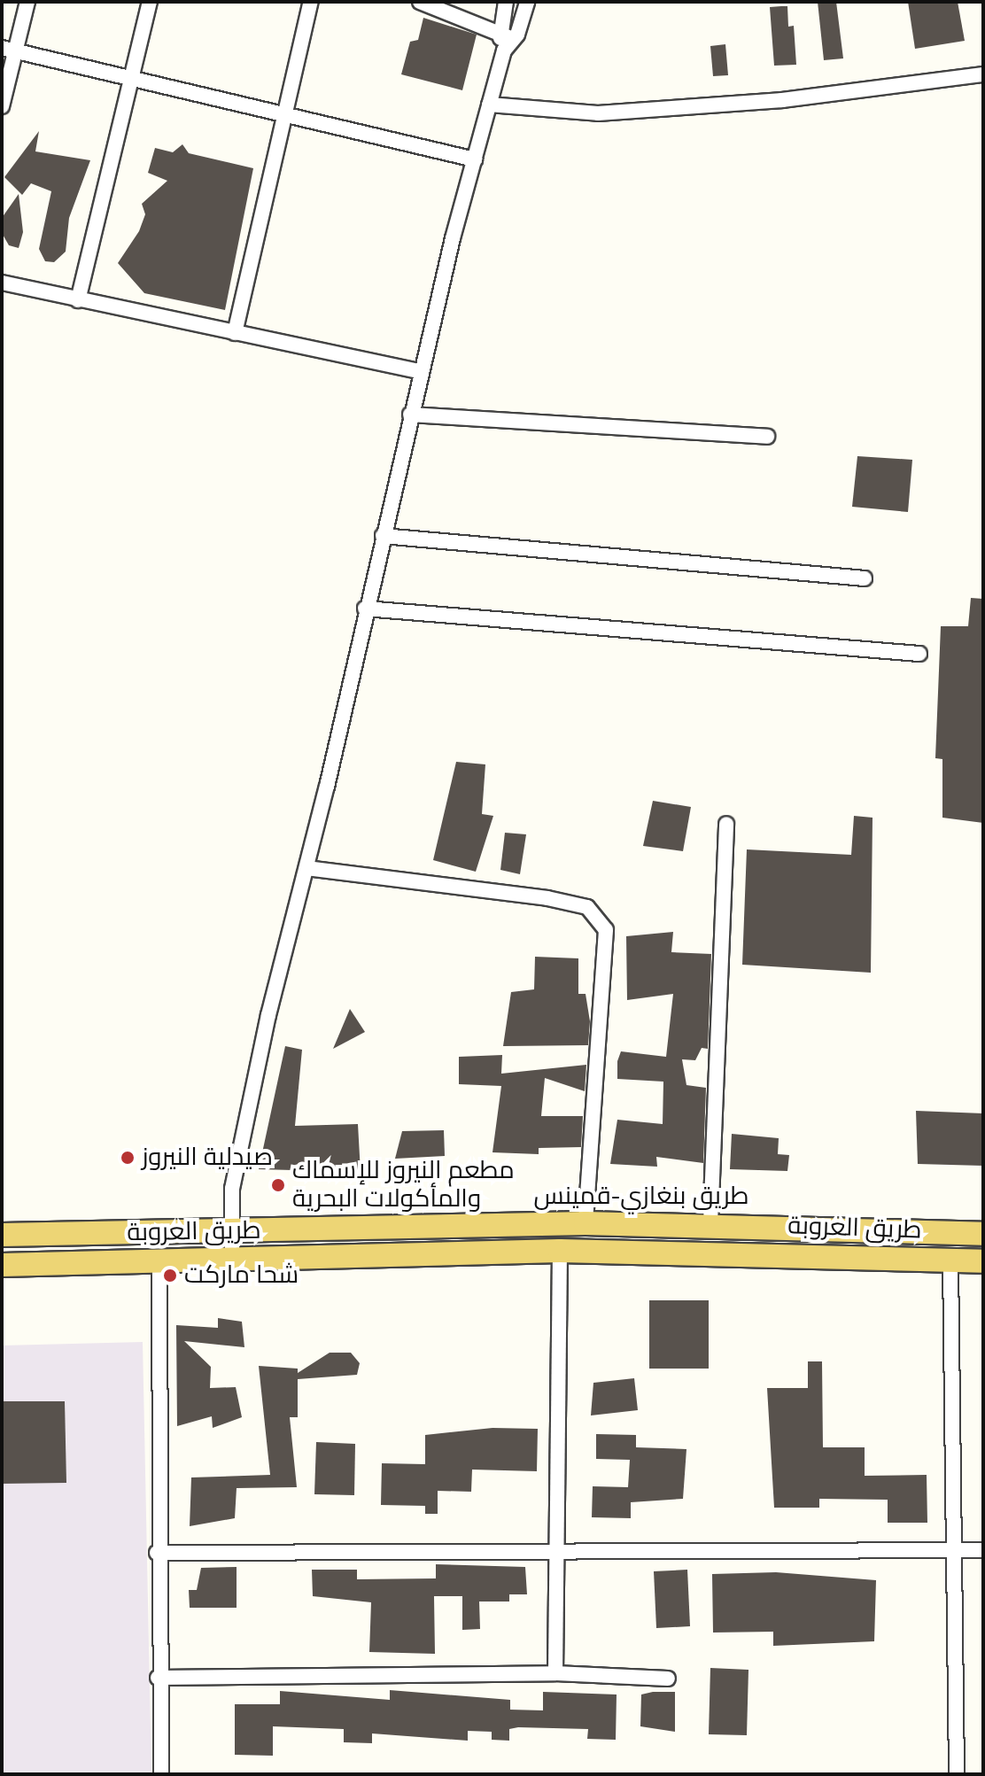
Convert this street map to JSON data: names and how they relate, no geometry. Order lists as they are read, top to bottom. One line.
{"streets":{"main road":["طريق بنغازي-قمينس","طريق العروبة"]},"places":["صيدلية النيروز","مطعم النيروز للإسماك والمأكولات البحرية","شحا ماركت"]}
